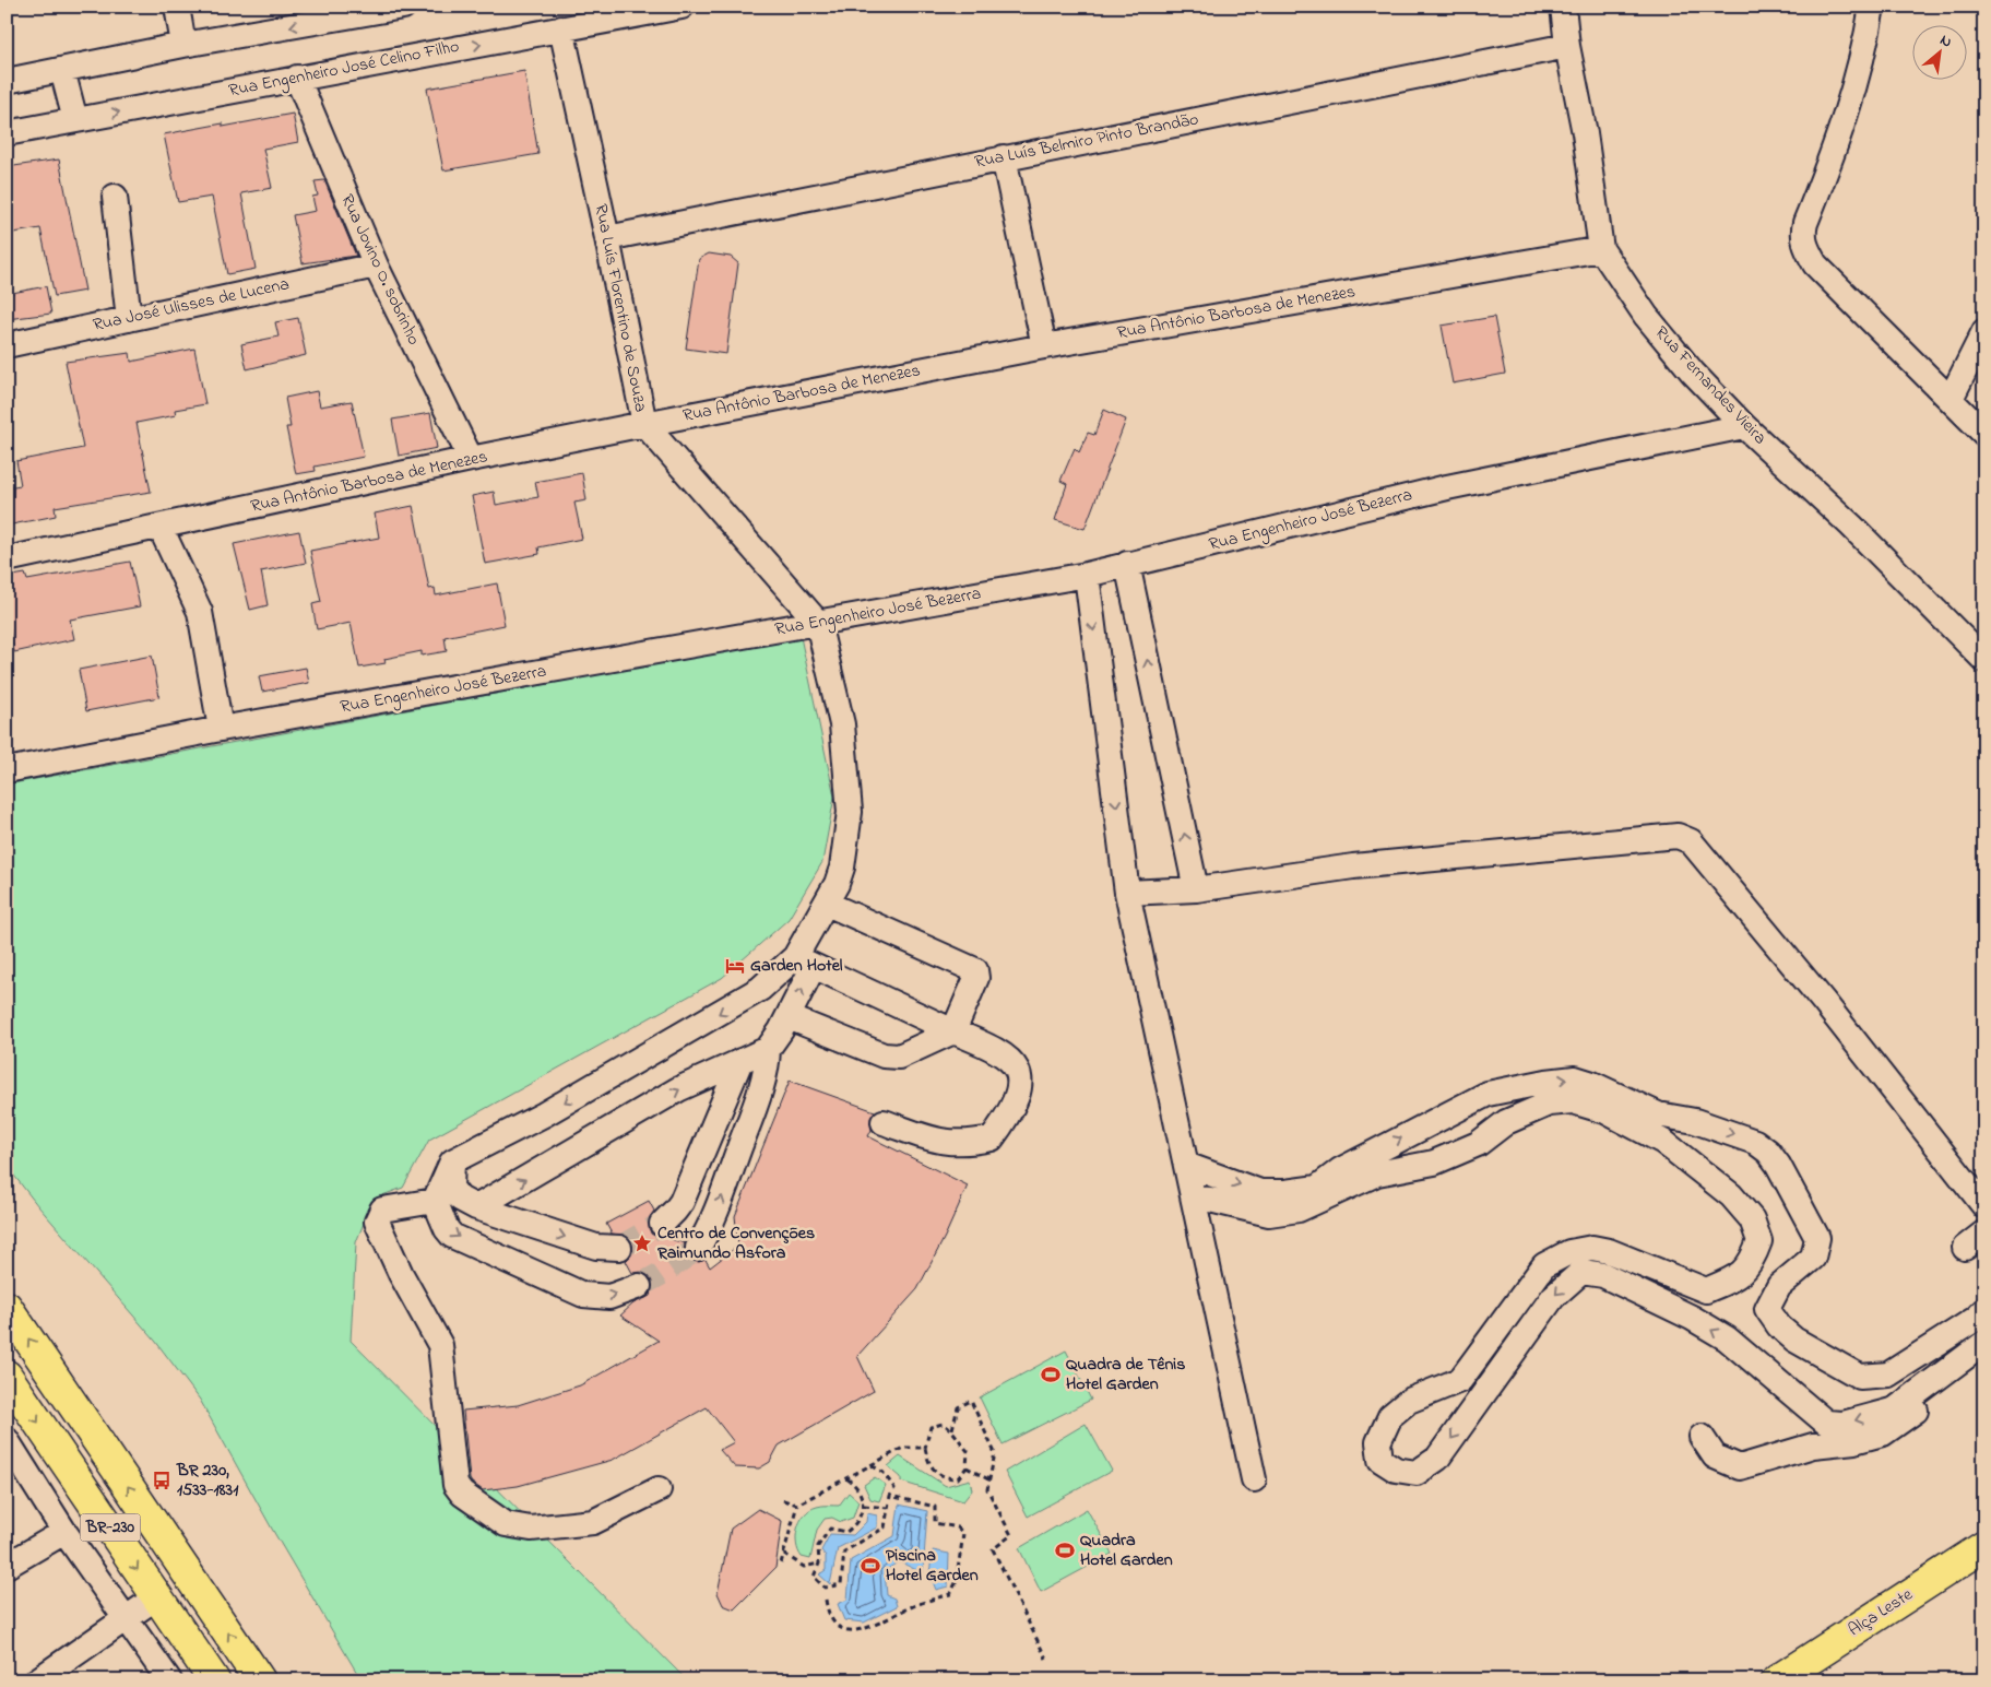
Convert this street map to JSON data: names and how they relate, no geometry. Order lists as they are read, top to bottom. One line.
{"streets":{"main road":["BR-230","Alça Leste"],"street":["Rua Engenheiro José Celino Filho","Rua Luís Belmiro Pinto Brandão","Rua Jovino O. sobrinho","Rua José Ulisses de Lucena","Rua Luís Florentino de Souza","Rua Antônio Barbosa de Menezes","Rua Fernandes Vieira","Rua Engenheiro José Bezerra"]},"crossings":[["Rua Engenheiro José Celino Filho","Rua Jovino O. sobrinho"],["Rua Engenheiro José Celino Filho","Rua Luís Florentino de Souza"],["Rua Luís Belmiro Pinto Brandão","Rua Luís Florentino de Souza"],["Rua Luís Belmiro Pinto Brandão","Rua Fernandes Vieira"],["Rua Jovino O. sobrinho","Rua José Ulisses de Lucena"],["Rua Jovino O. sobrinho","Rua Antônio Barbosa de Menezes"],["Rua Luís Florentino de Souza","Rua Antônio Barbosa de Menezes"],["Rua Luís Florentino de Souza","Rua Engenheiro José Bezerra"],["Rua Antônio Barbosa de Menezes","Rua Fernandes Vieira"],["Rua Fernandes Vieira","Rua Engenheiro José Bezerra"]],"places":{"hotel":["Garden Hotel"],"place":["Centro de Convenções Raimundo Asfora"],"sports":["Quadra de Tênis Hotel Garden","Quadra Hotel Garden","Piscina Hotel Garden"],"bus stop":["BR 230, 1533-1831"]},"north":"top right"}
